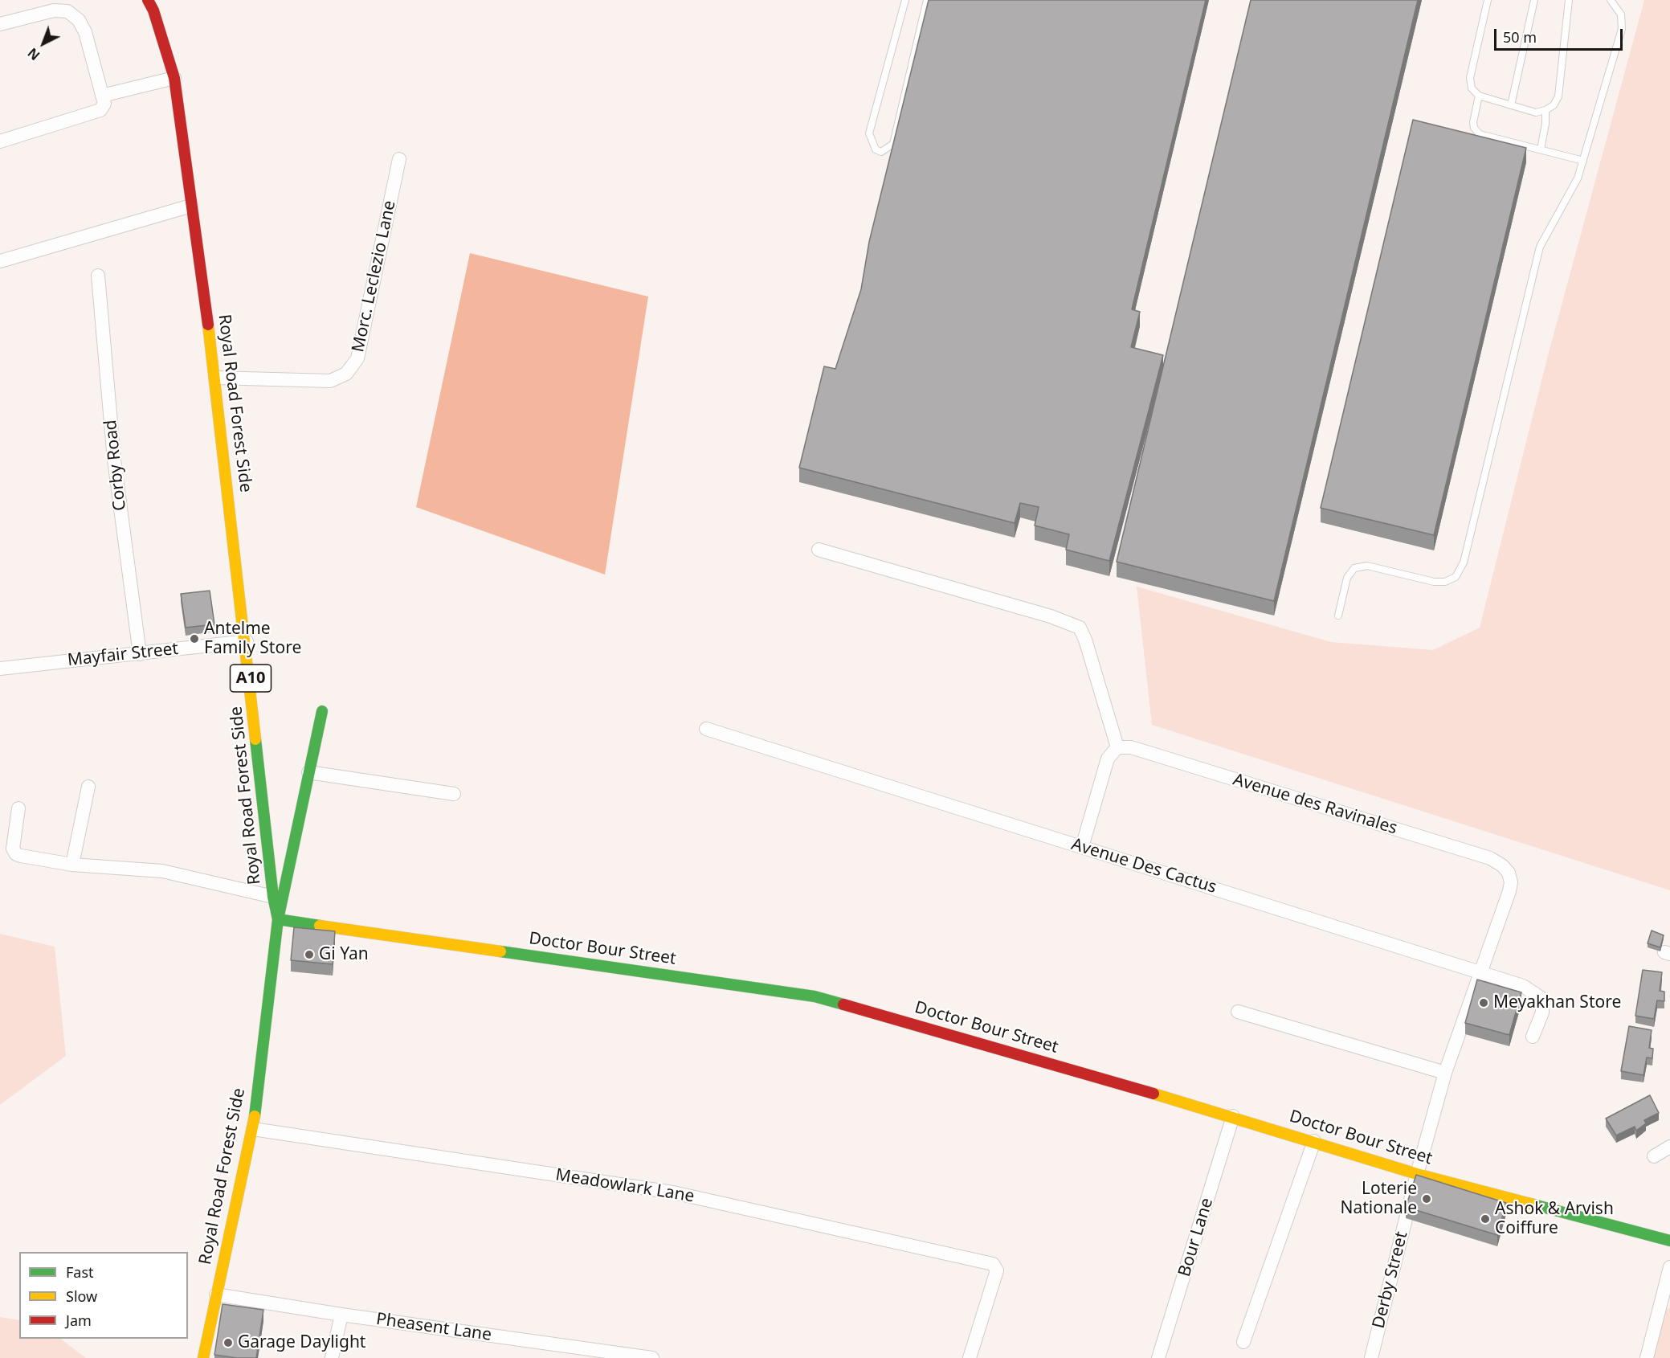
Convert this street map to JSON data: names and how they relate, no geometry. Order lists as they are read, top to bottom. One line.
{"streets":{"street":["Morc. Leclezio Lane","Royal Road Forest Side","Corby Road","Mayfair Street","A10","Avenue des Ravinales","Avenue Des Cactus","Doctor Bour Street","Meadowlark Lane","Bour Lane","Derby Street","Pheasent Lane"]},"crossings":[["Morc. Leclezio Lane","Royal Road Forest Side"],["Royal Road Forest Side","Mayfair Street"],["Royal Road Forest Side","Doctor Bour Street"],["Royal Road Forest Side","Meadowlark Lane"],["Royal Road Forest Side","Pheasent Lane"],["Corby Road","Mayfair Street"],["Avenue des Ravinales","Derby Street"],["Avenue Des Cactus","Derby Street"],["Doctor Bour Street","Bour Lane"],["Doctor Bour Street","Derby Street"]],"places":["Antelme Family Store","Gi Yan","Meyakhan Store","Loterie Nationale","Ashok & Arvish Coiffure","Garage Daylight"],"legend":["Fast","Slow","Jam"],"scale_bar":"50 m","north":"bottom left"}
